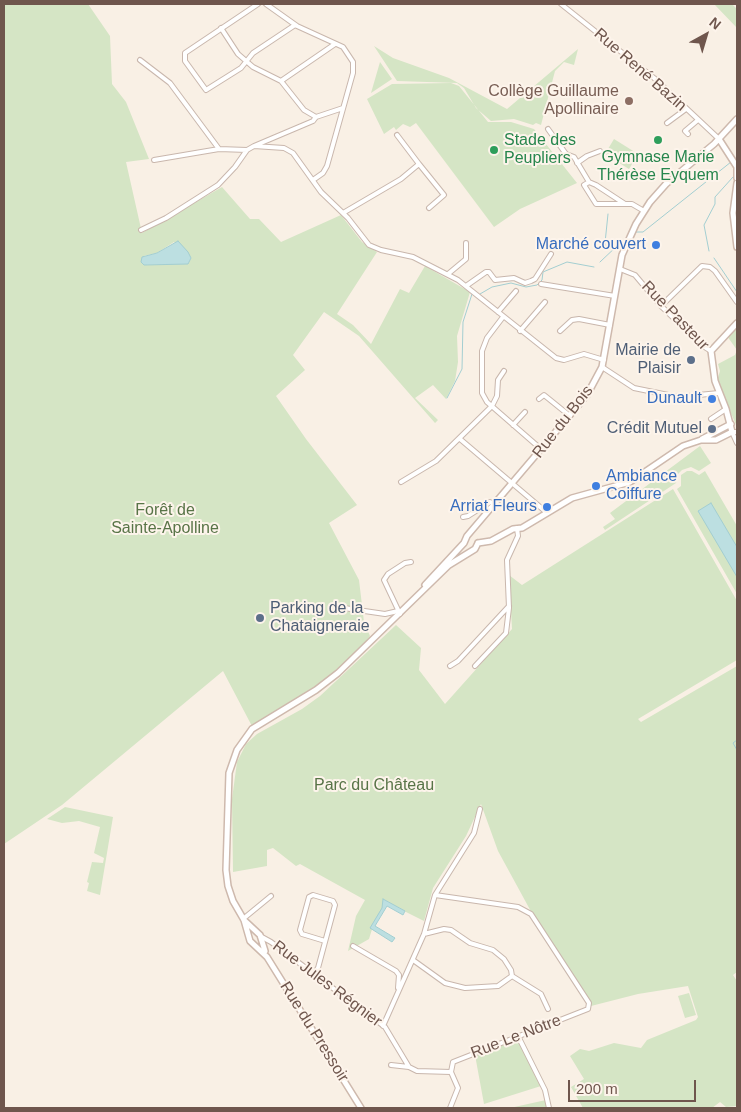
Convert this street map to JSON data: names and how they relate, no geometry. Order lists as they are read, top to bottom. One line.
{"streets":{"street":["Rue René Bazin","Rue Pasteur","Rue du Bois","Rue Jules Régnier","Rue du Pressoir","Rue Le Nôtre"]},"crossings":[["Rue René Bazin","Rue du Bois"],["Rue Pasteur","Rue du Bois"],["Rue Jules Régnier","Rue du Pressoir"]],"parks":["Forêt de Sainte-Apolline","Parc du Château"],"places":["Collège Guillaume Apollinaire","Gymnase Marie Thérèse Eyquem","Stade des Peupliers","Marché couvert","Mairie de Plaisir","Dunault","Crédit Mutuel","Ambiance Coiffure","Arriat Fleurs","Parking de la Chataigneraie"],"scale_bar":"200 m","north":"top right"}
